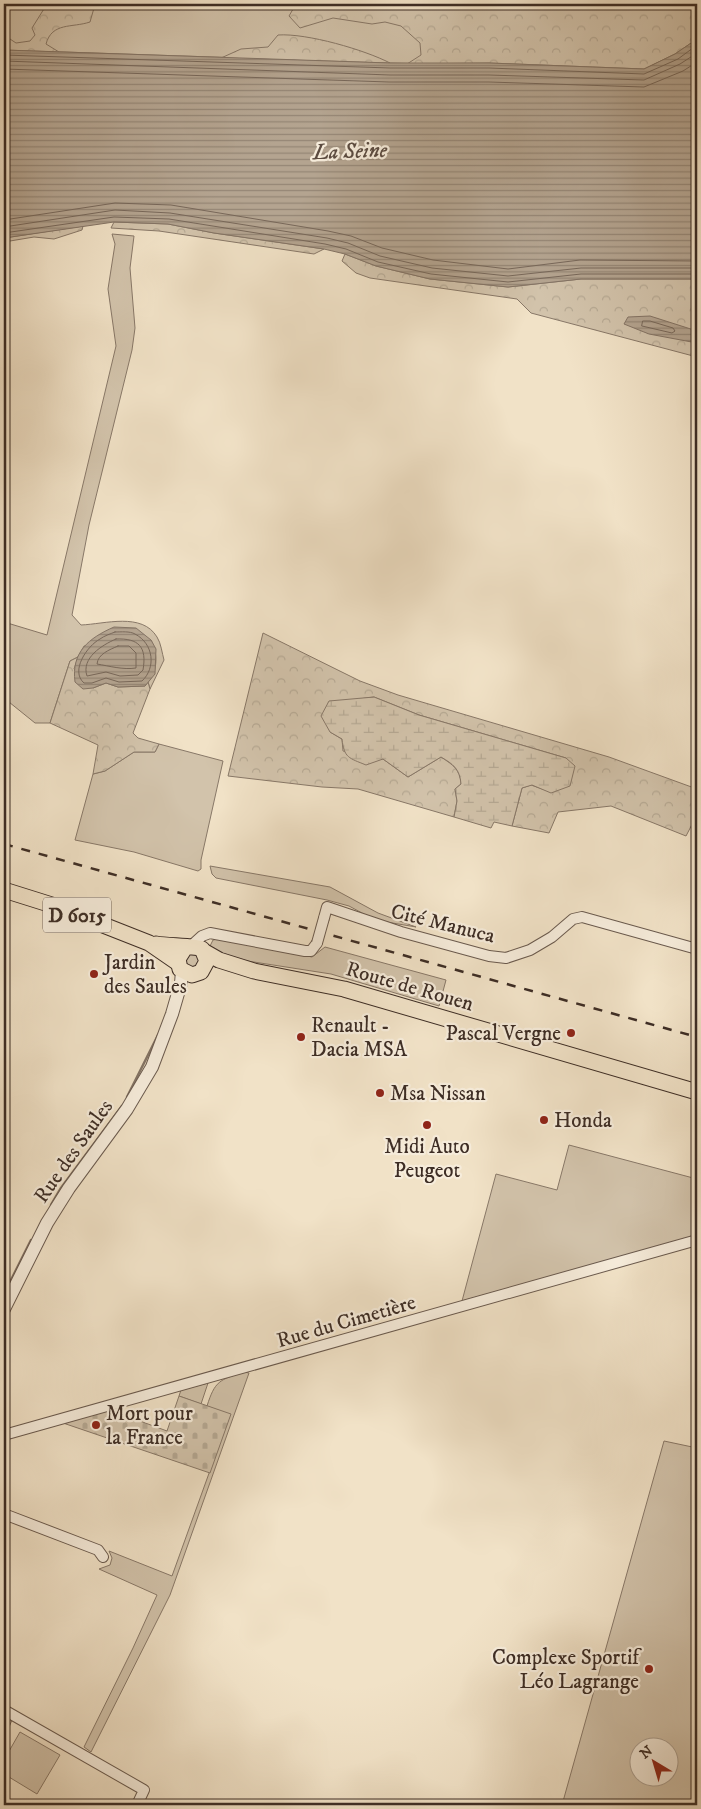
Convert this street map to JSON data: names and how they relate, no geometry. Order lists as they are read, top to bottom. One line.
{"streets":{"main road":["D 6015","Route de Rouen"],"street":["Cité Manuca","Rue des Saules","Rue du Cimetière"]},"crossings":[["Cité Manuca","Route de Rouen"],["Route de Rouen","Rue des Saules"]],"water":["La Seine"],"places":["Jardin des Saules","Pascal Vergne","Renault - Dacia MSA","Msa Nissan","Honda","Midi Auto Peugeot","Mort pour la France","Complexe Sportif Léo Lagrange"],"north":"top left"}
